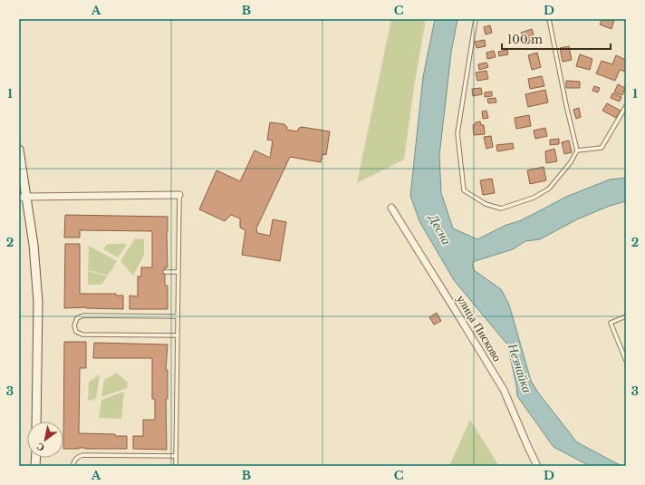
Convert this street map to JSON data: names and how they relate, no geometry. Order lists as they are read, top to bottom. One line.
{"streets":{"street":["улица Писково"]},"water":["Десна","Незнайка"],"scale_bar":"100 m","north":"bottom left","grid":{"columns":["A","B","C","D"],"rows":["1","2","3"]}}
